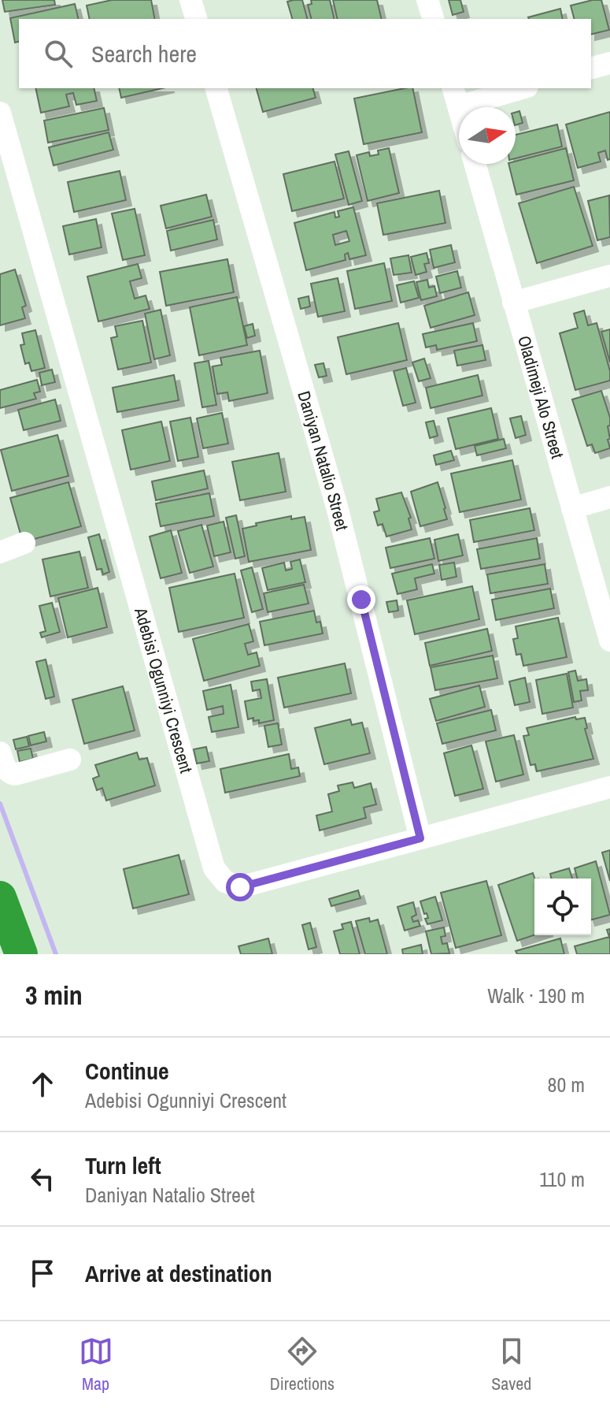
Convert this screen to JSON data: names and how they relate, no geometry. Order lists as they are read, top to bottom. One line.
{"streets":{"street":["Oladimeji Alo Street","Daniyan Natalio Street","Adebisi Ogunniyi Crescent"]},"crossings":[["Daniyan Natalio Street","Adebisi Ogunniyi Crescent"]],"north":"right","page":{"search":"Search here","heading":["3 min","Walk · 190 m"],"list":[["Continue","Adebisi Ogunniyi Crescent","80 m"],["Turn left","Daniyan Natalio Street","110 m"],"Arrive at destination"],"nav":["Map","Directions","Saved"]}}
